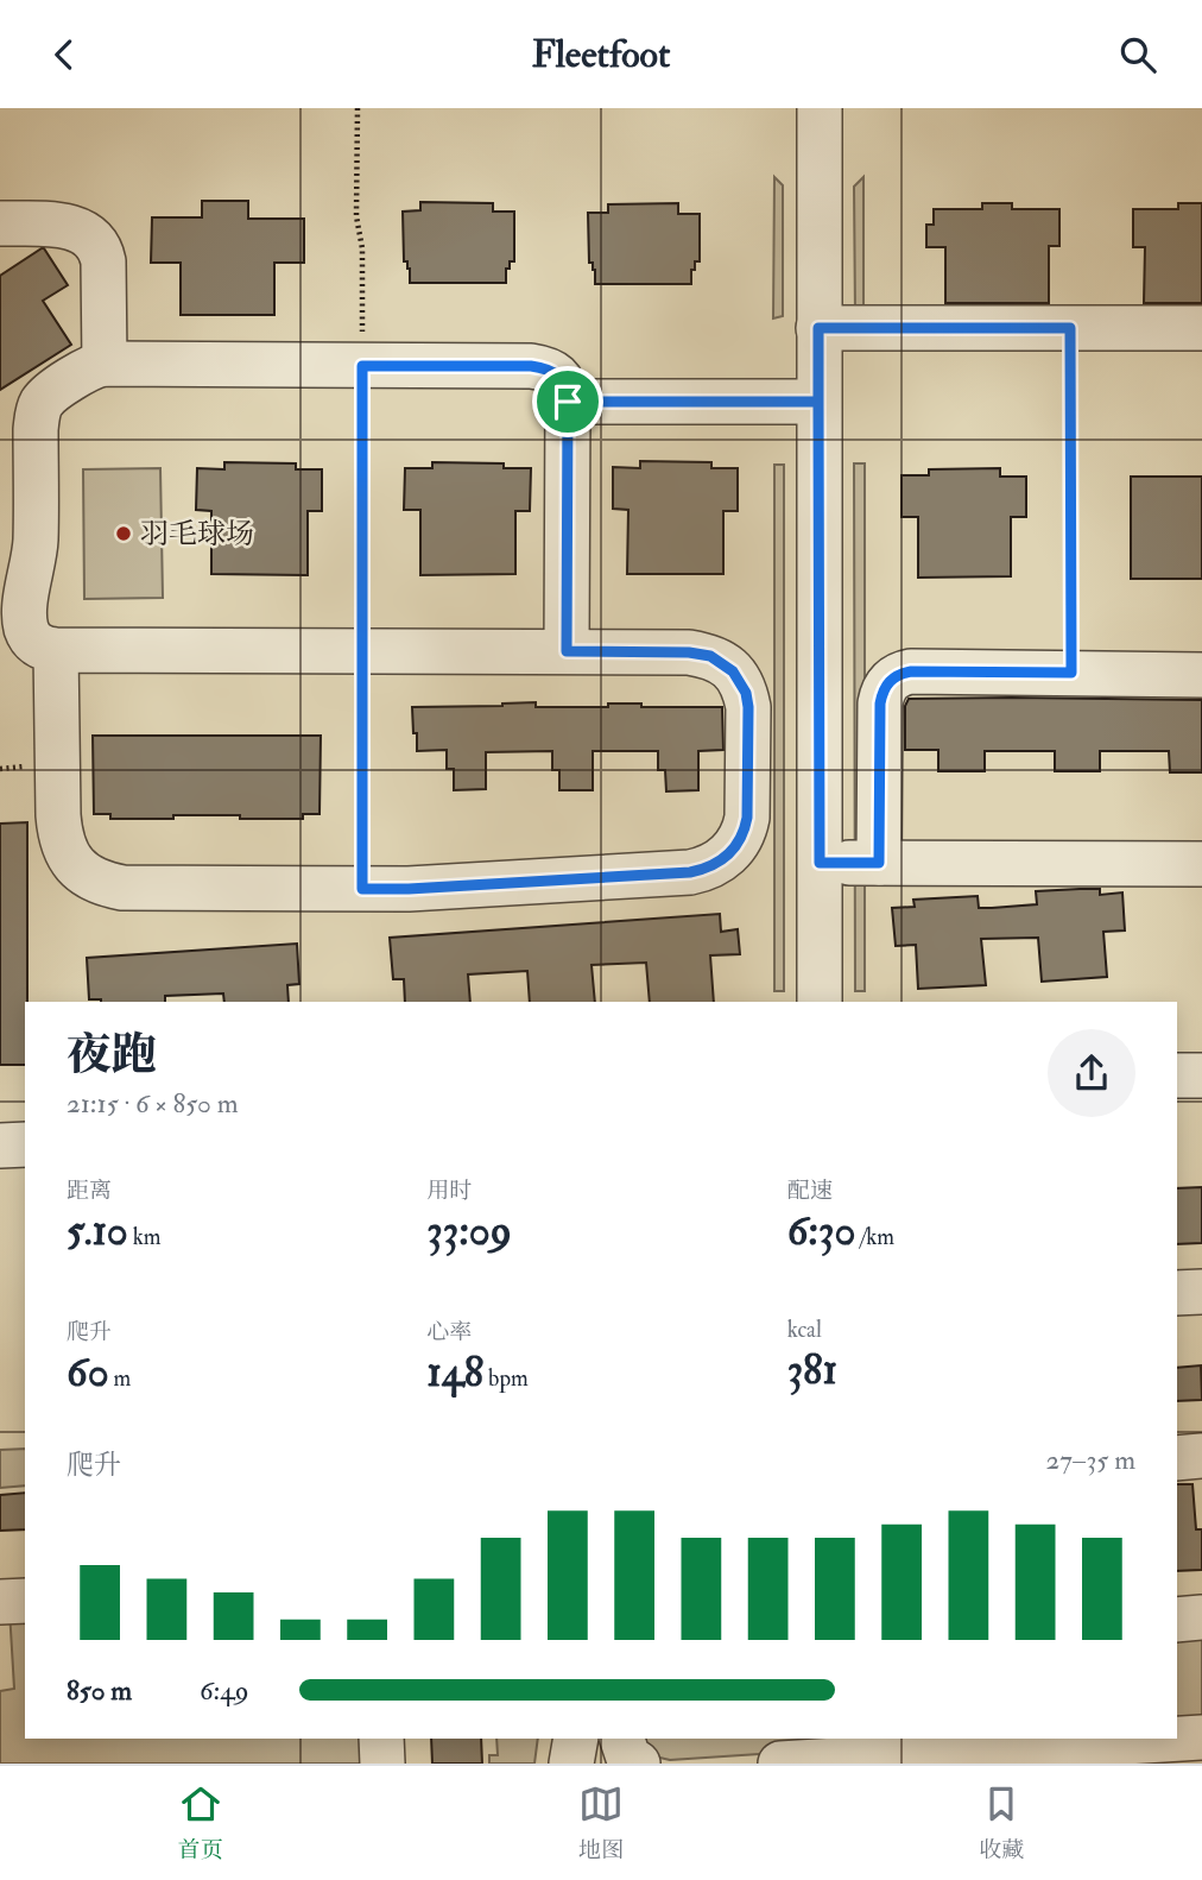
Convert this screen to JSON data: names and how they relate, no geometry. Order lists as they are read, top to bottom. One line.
{"places":["羽毛球场"],"page":{"header":"Fleetfoot","heading":["夜跑","21:15 · 6 × 850 m"],"stats":[["距离","5.10 km"],["用时","33:09"],["配速","6:30 /km"],["爬升","60 m"],["心率","148 bpm"],["kcal","381"]],"chart":["爬升","27–35 m"],"list":[{"name":"850 m","note":"6:49"}],"tabs":["首页","地图","收藏"]}}
